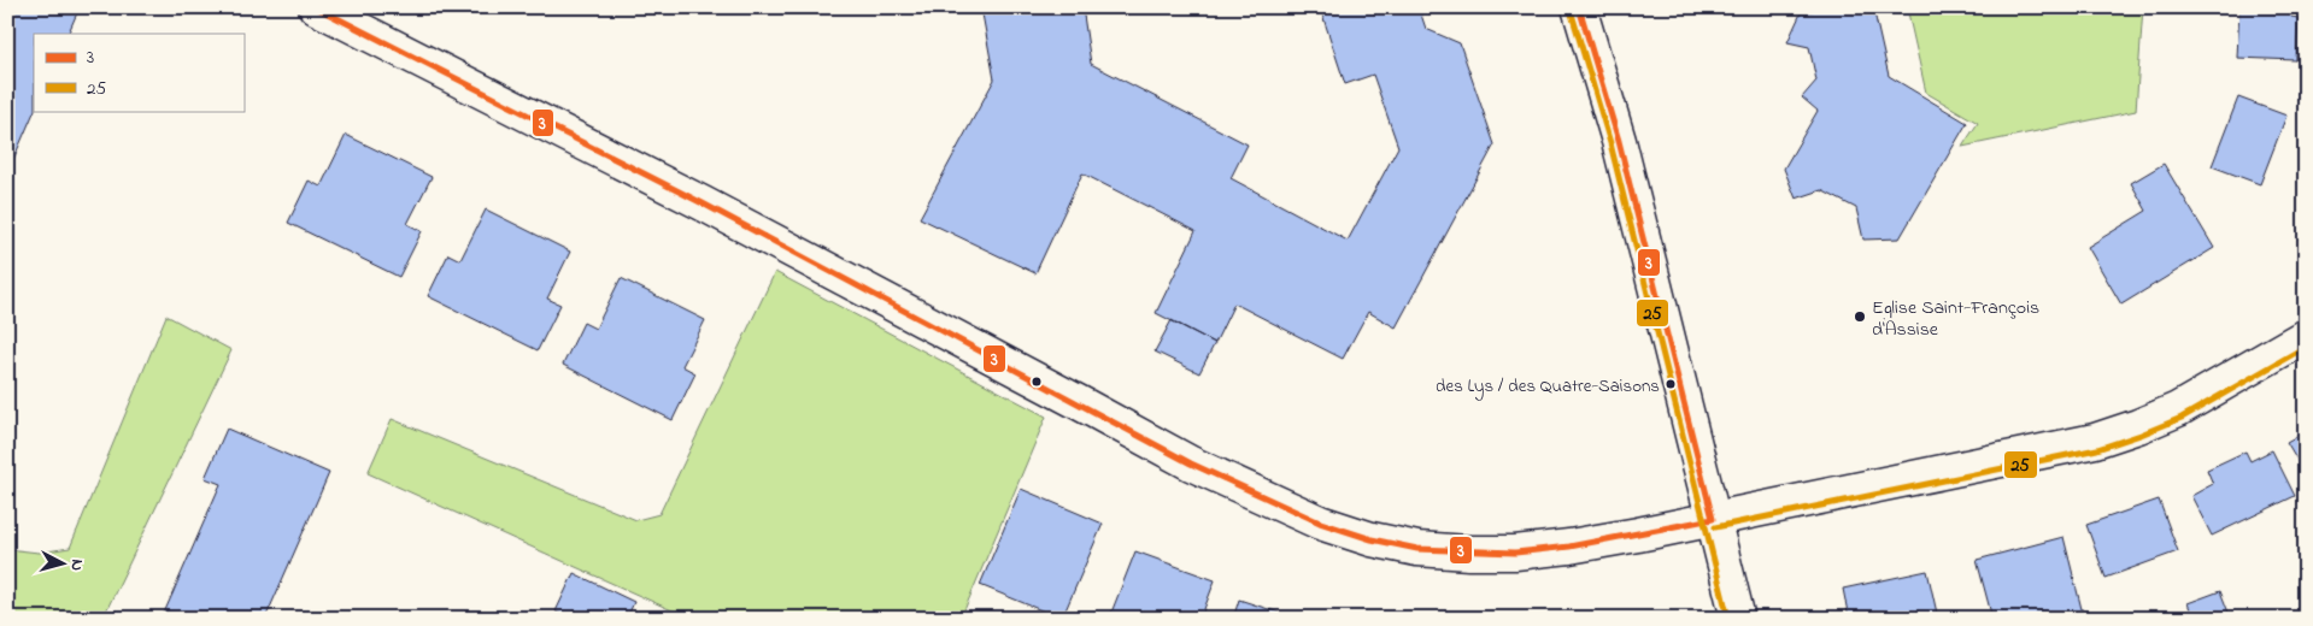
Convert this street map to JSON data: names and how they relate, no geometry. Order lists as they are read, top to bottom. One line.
{"places":["Eglise Saint-François d'Assise","des Lys / des Quatre-Saisons"],"lines":["transit line 3","transit line 25"],"legend":["3","25"],"north":"right"}
